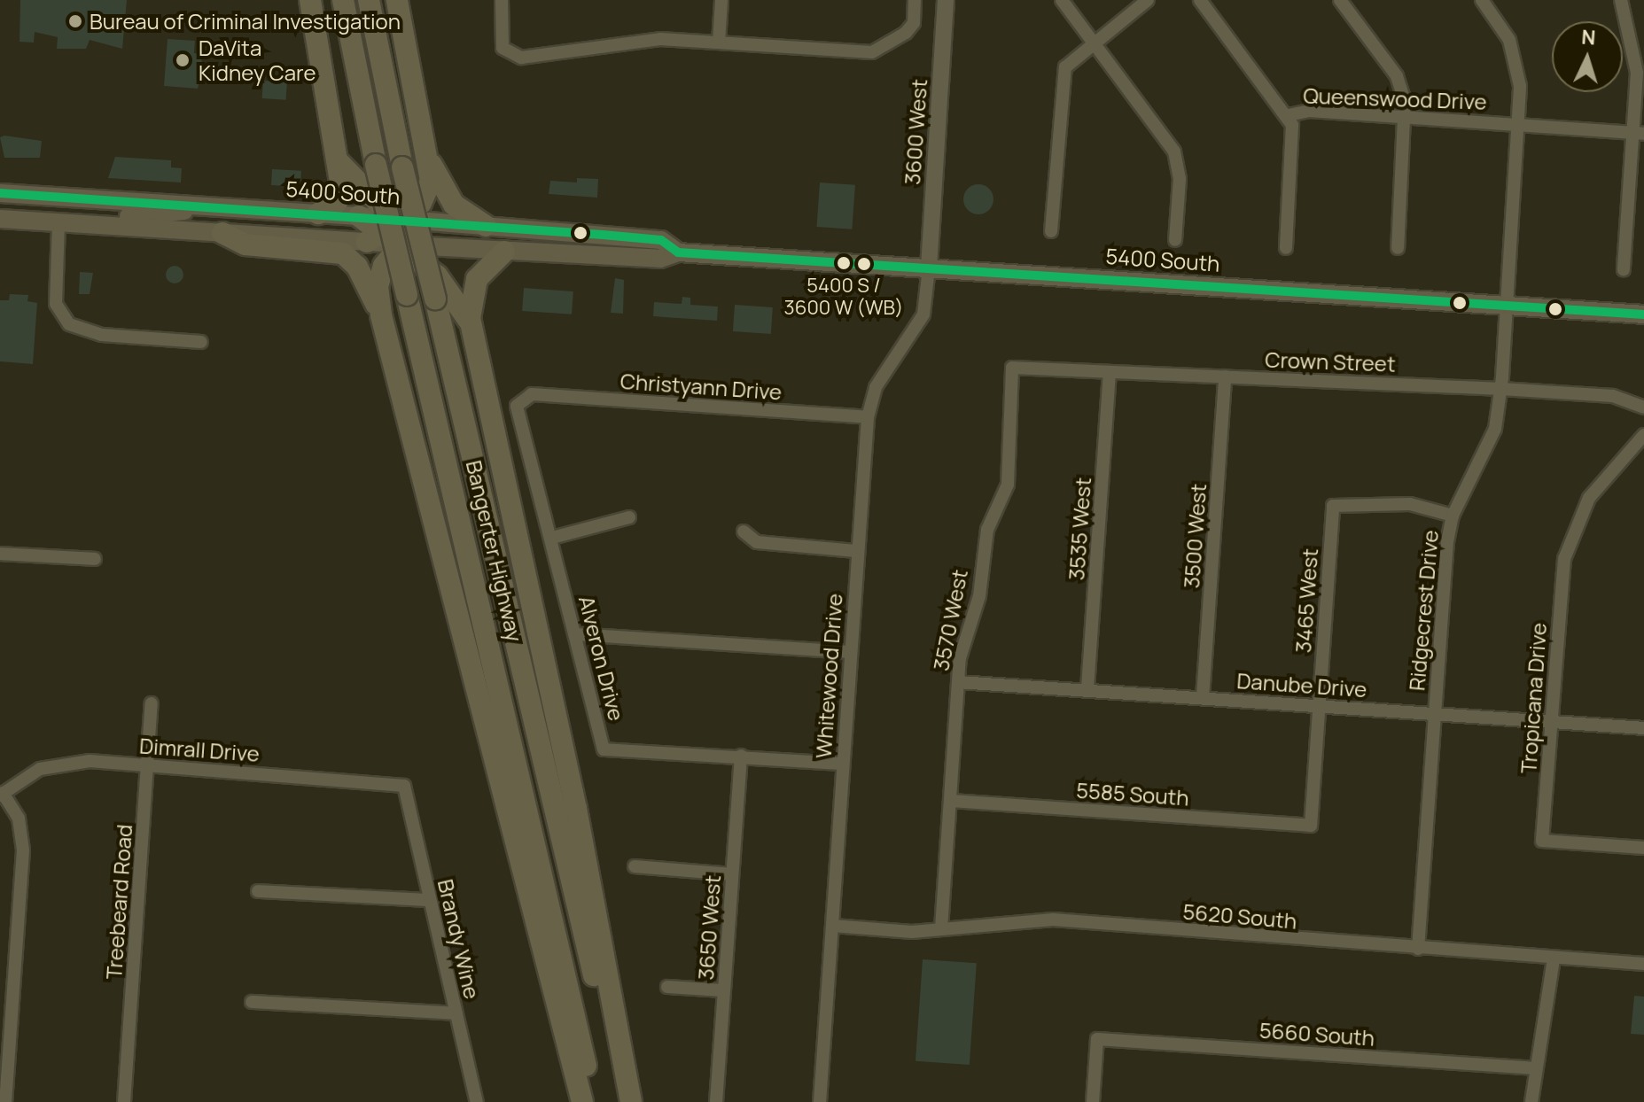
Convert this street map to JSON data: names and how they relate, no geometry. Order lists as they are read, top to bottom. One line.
{"streets":{"highway":["Bangerter Highway"],"main road":["5400 South"],"street":["Queenswood Drive","3600 West","Crown Street","Christyann Drive","3535 West","3500 West","3465 West","Ridgecrest Drive","3570 West","Alveron Drive","Whitewood Drive","Danube Drive","Tropicana Drive","Dimrall Drive","5585 South","Treebeard Road","5620 South","3650 West","Brandy Wine","5660 South"]},"crossings":[["Queenswood Drive","Ridgecrest Drive"],["3600 West","5400 South"],["3600 West","Whitewood Drive"],["5400 South","Ridgecrest Drive"],["5400 South","Whitewood Drive"],["Crown Street","3535 West"],["Crown Street","3500 West"],["Crown Street","Ridgecrest Drive"],["Crown Street","3570 West"],["Christyann Drive","Alveron Drive"],["Christyann Drive","Whitewood Drive"],["3535 West","Danube Drive"],["3500 West","Danube Drive"],["3465 West","Ridgecrest Drive"],["3465 West","Danube Drive"],["3465 West","5585 South"],["Ridgecrest Drive","Danube Drive"],["Ridgecrest Drive","5620 South"],["3570 West","Danube Drive"],["3570 West","5585 South"],["3570 West","5620 South"],["Alveron Drive","Whitewood Drive"],["Alveron Drive","3650 West"],["Whitewood Drive","5620 South"],["Danube Drive","Tropicana Drive"],["Dimrall Drive","Treebeard Road"],["Dimrall Drive","Brandy Wine"]],"places":["Bureau of Criminal Investigation","DaVita Kidney Care","5400 S / 3600 W (WB)"],"north":"top"}
